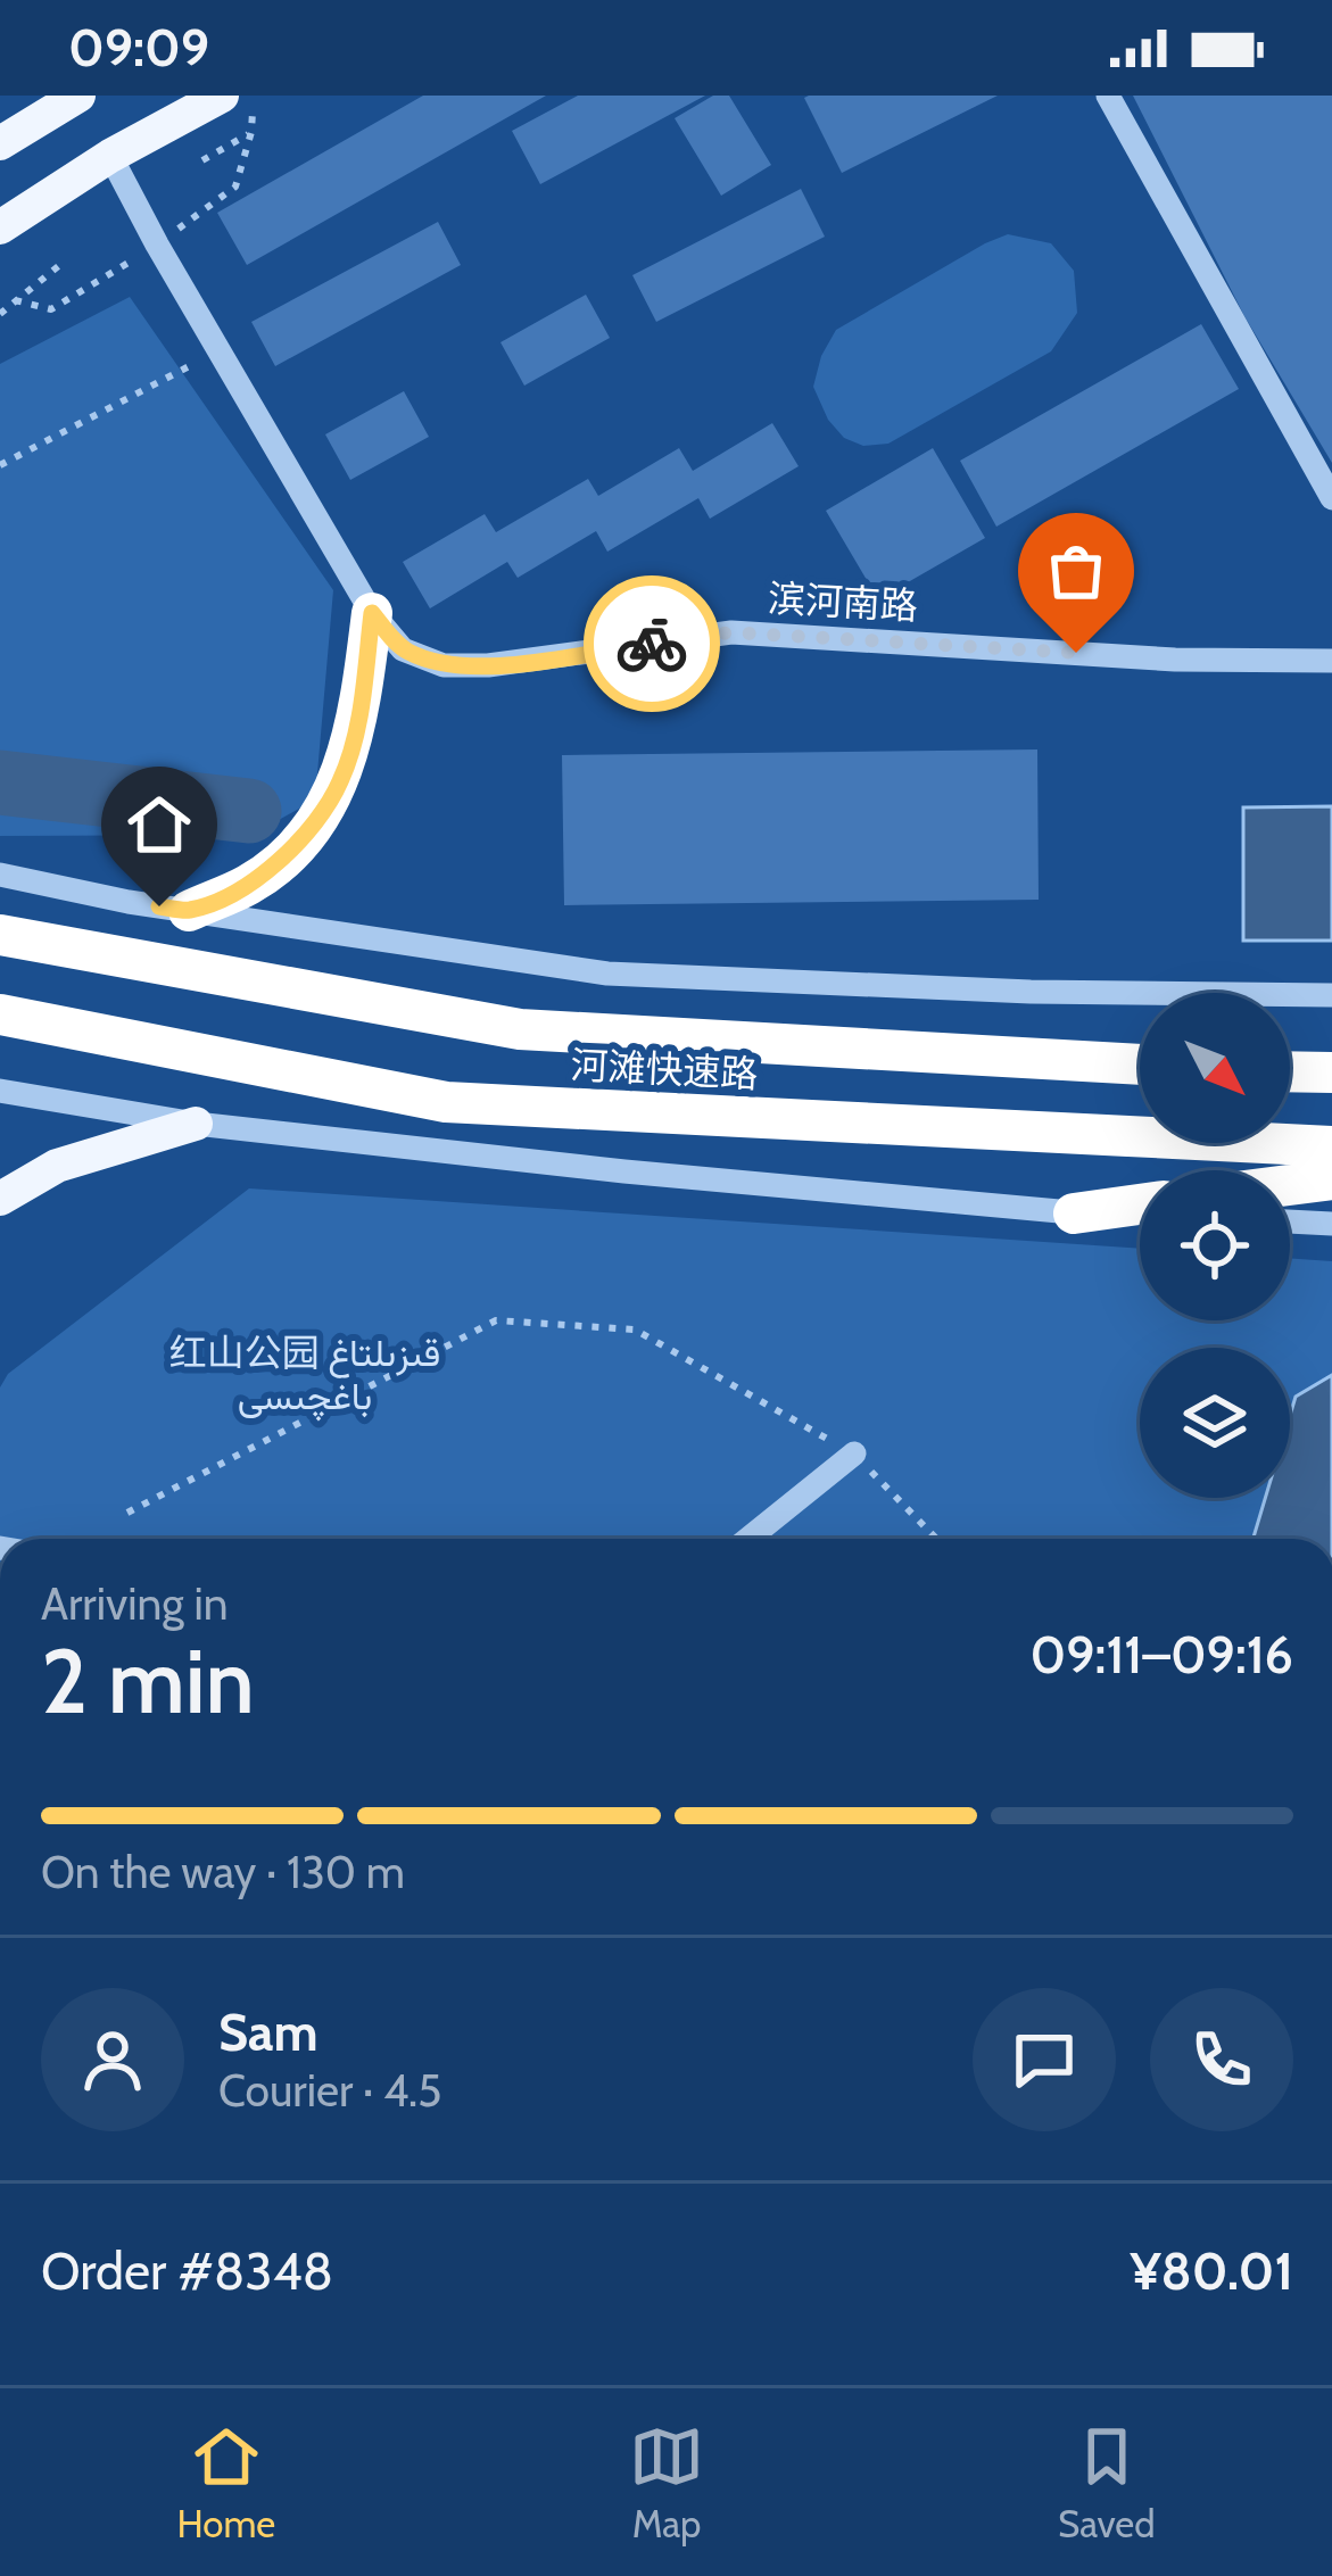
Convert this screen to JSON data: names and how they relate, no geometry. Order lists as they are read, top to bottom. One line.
{"streets":{"highway":["河滩快速路"],"street":["滨河南路"]},"parks":["红山公园 قىزىلتاغ باغچىسى"],"north":"bottom right","page":{"status":"09:09","heading":["2 min","Arriving in","09:11–09:16"],"panel":["Sam","Courier · 4.5","Order #8348","¥80.01"],"bar":"On the way · 130 m","tabs":["Home","Map","Saved"]}}
